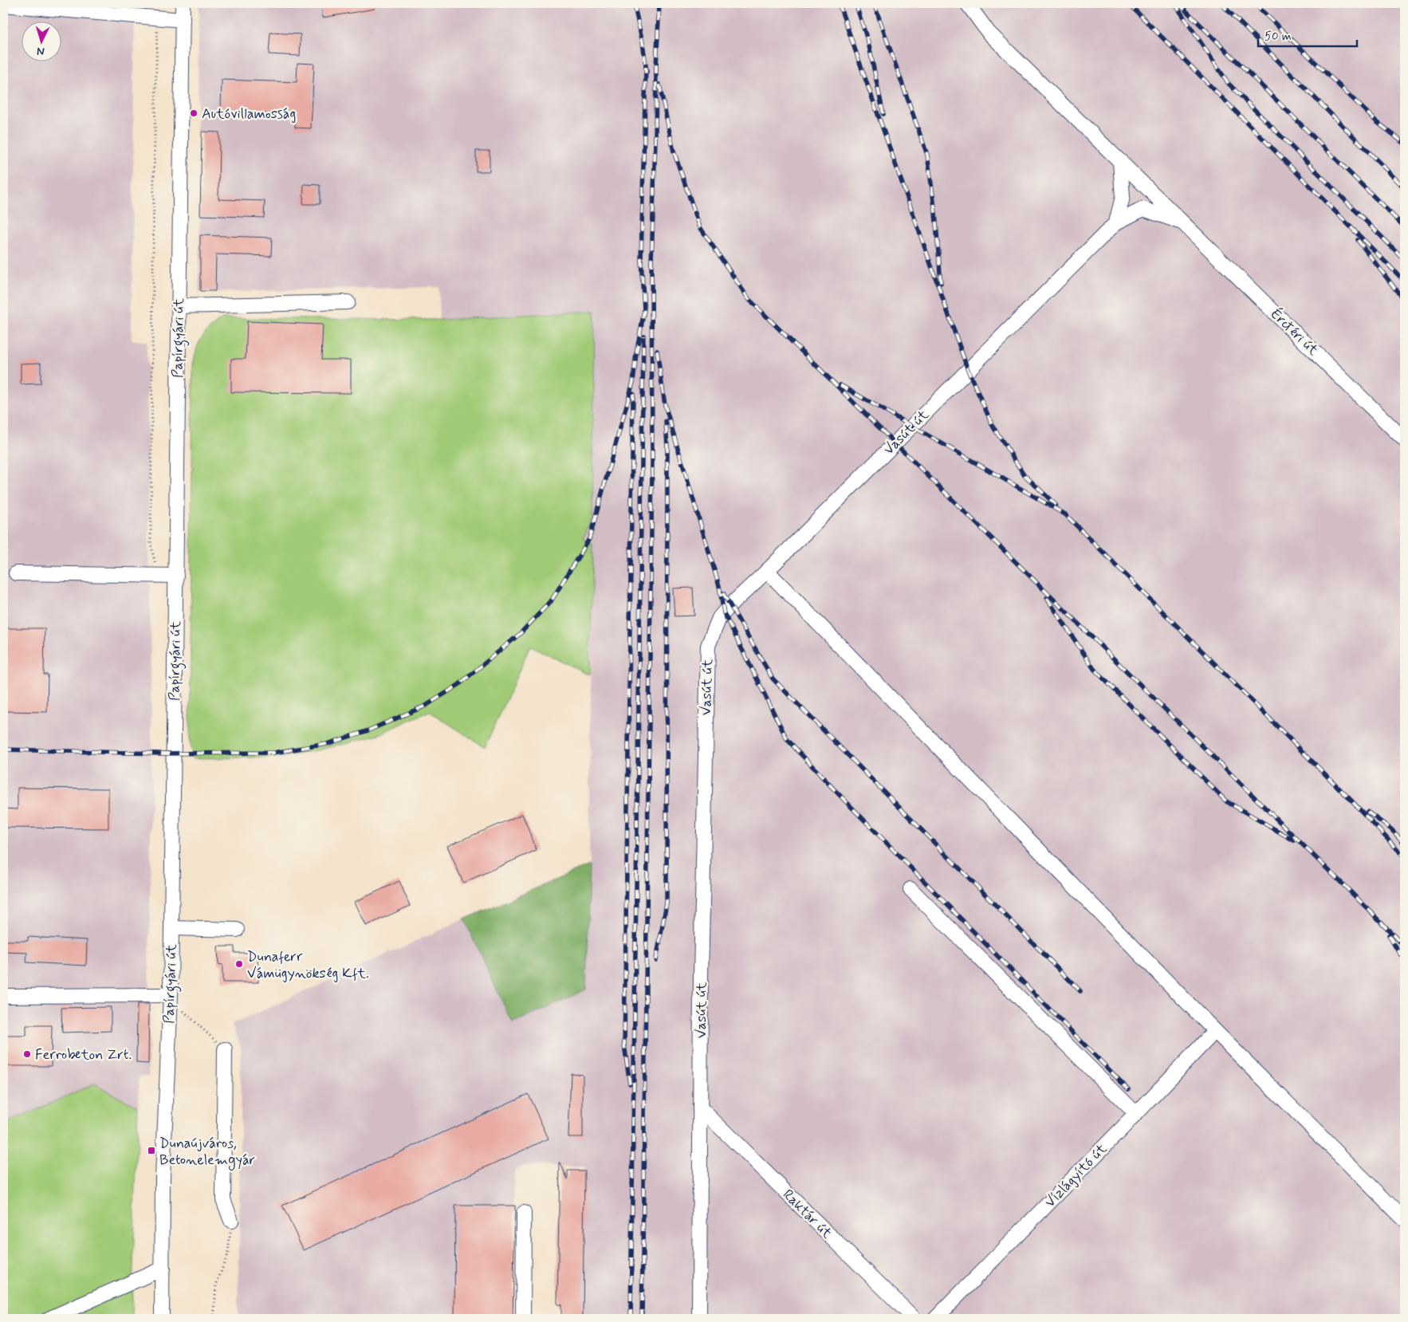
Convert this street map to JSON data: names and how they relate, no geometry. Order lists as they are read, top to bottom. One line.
{"streets":{"street":["Érctéri út","Papírgyári út","Vasút út","Vízlágyító út","Raktár út"]},"crossings":[["Érctéri út","Vasút út"],["Vasút út","Raktár út"]],"places":{"other":["Autóvillamosság","Dunaferr Vámügynökség Kft.","Ferrobeton Zrt."],"transit":["Dunaújváros, Betonelemgyár"]},"scale_bar":"50 m","north":"bottom"}
